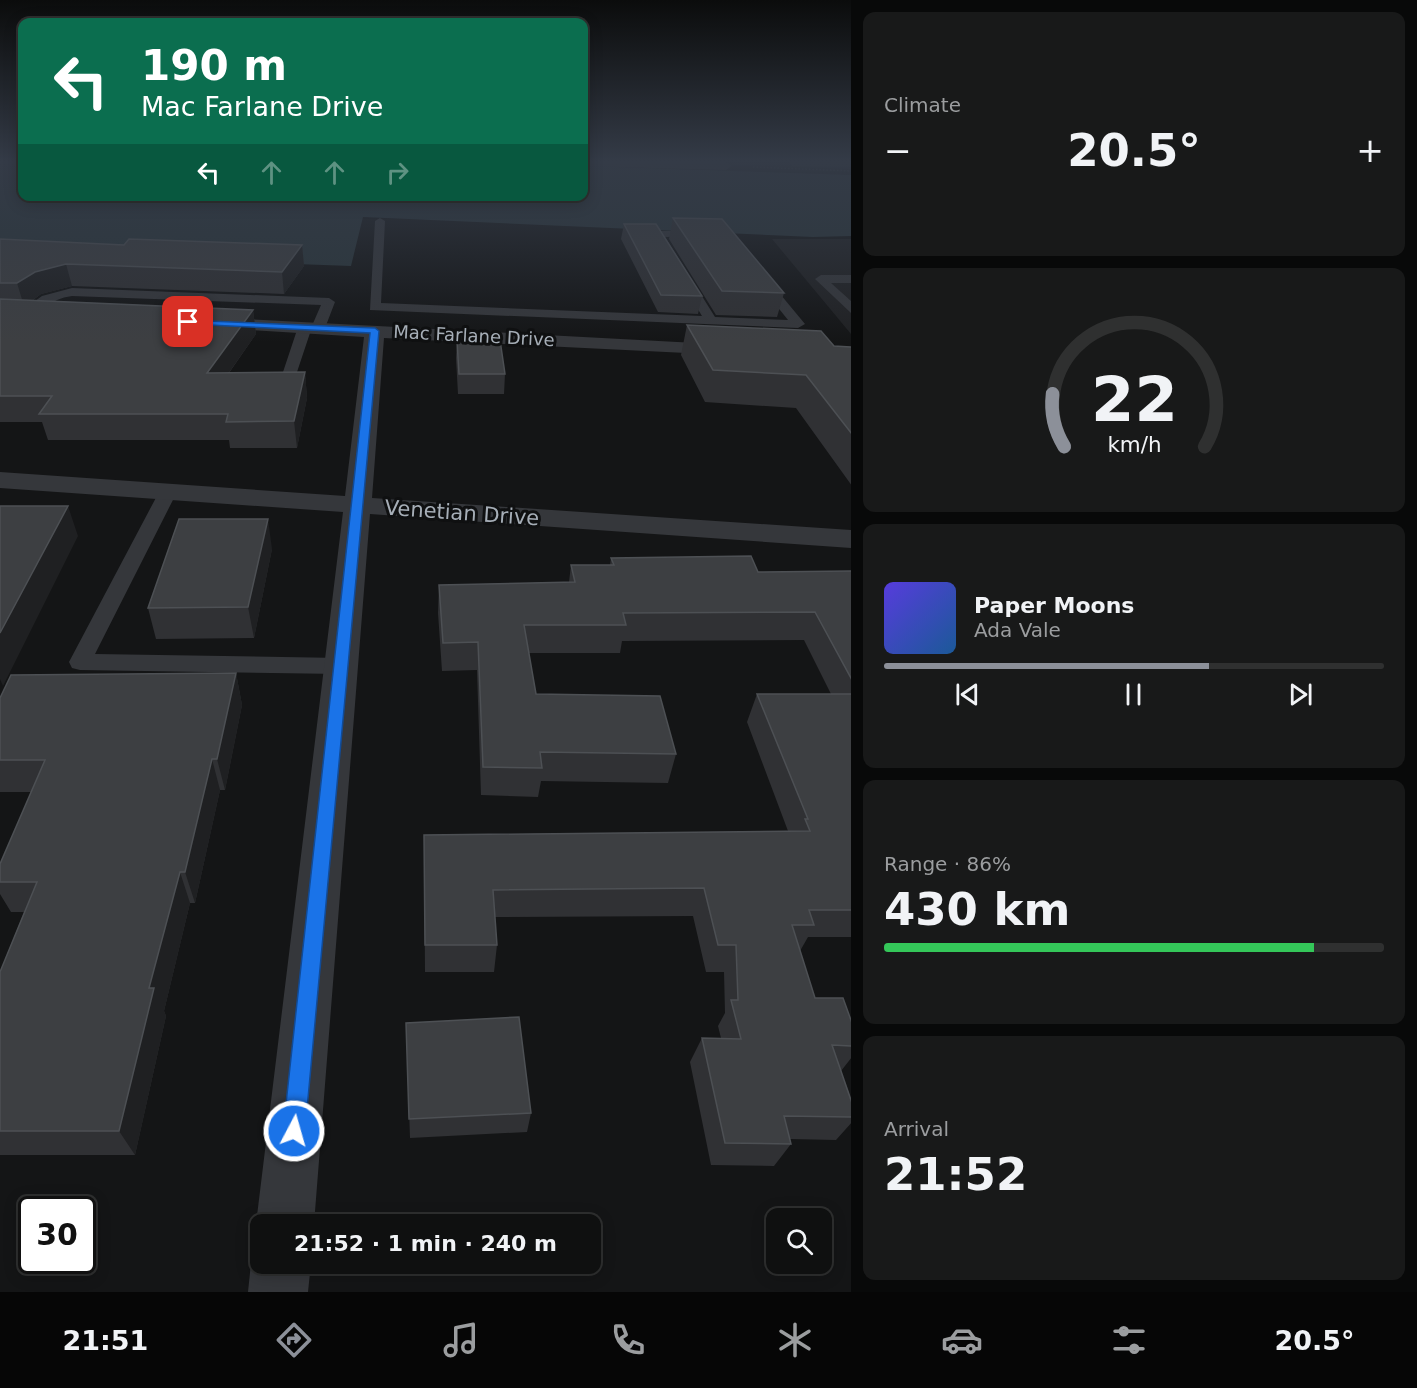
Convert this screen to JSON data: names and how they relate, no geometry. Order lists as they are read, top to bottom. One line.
{"streets":{"street":["Mac Farlane Drive","Venetian Drive"]},"page":{"tile":["Climate",["Range · 86%","430 km"],["Arrival","21:52"]],"turn":["190 m","Mac Farlane Drive"],"heat":["−","20.5°","+"],"song":["Paper Moons","Ada Vale"],"limit":"30","trip":"21:52 · 1 min · 240 m","tabs":["21:51","20.5°"],"gauge":["22","km/h"]}}
